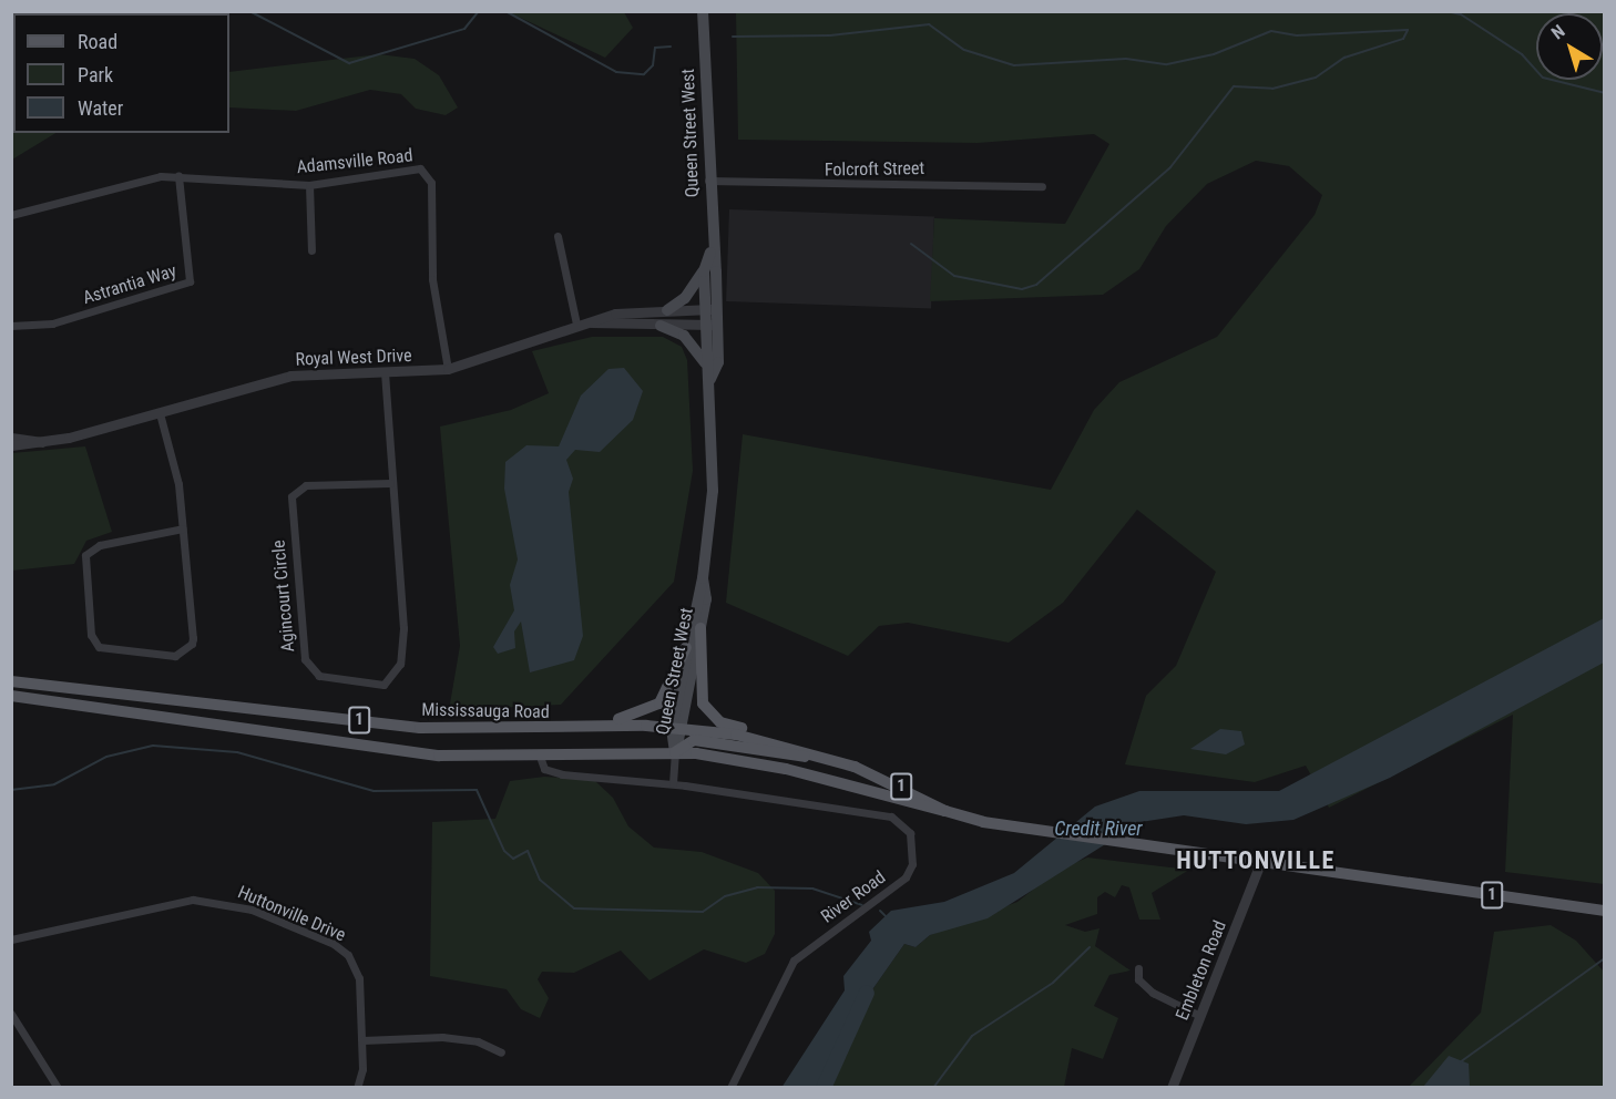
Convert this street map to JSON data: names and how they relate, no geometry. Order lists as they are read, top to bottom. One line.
{"streets":{"main road":["Queen Street West","Mississauga Road","1"],"street":["Adamsville Road","Folcroft Street","Astrantia Way","Royal West Drive","Agincourt Circle","River Road","Huttonville Drive","Embleton Road"]},"crossings":[["Queen Street West","Folcroft Street"],["Queen Street West","Royal West Drive"],["Queen Street West","Mississauga Road"],["Adamsville Road","Astrantia Way"],["Adamsville Road","Royal West Drive"],["Royal West Drive","Agincourt Circle"],["Mississauga Road","River Road"],["Mississauga Road","Embleton Road"]],"districts":["HUTTONVILLE"],"water":["Credit River"],"legend":["Road","Park","Water"],"north":"top left"}
